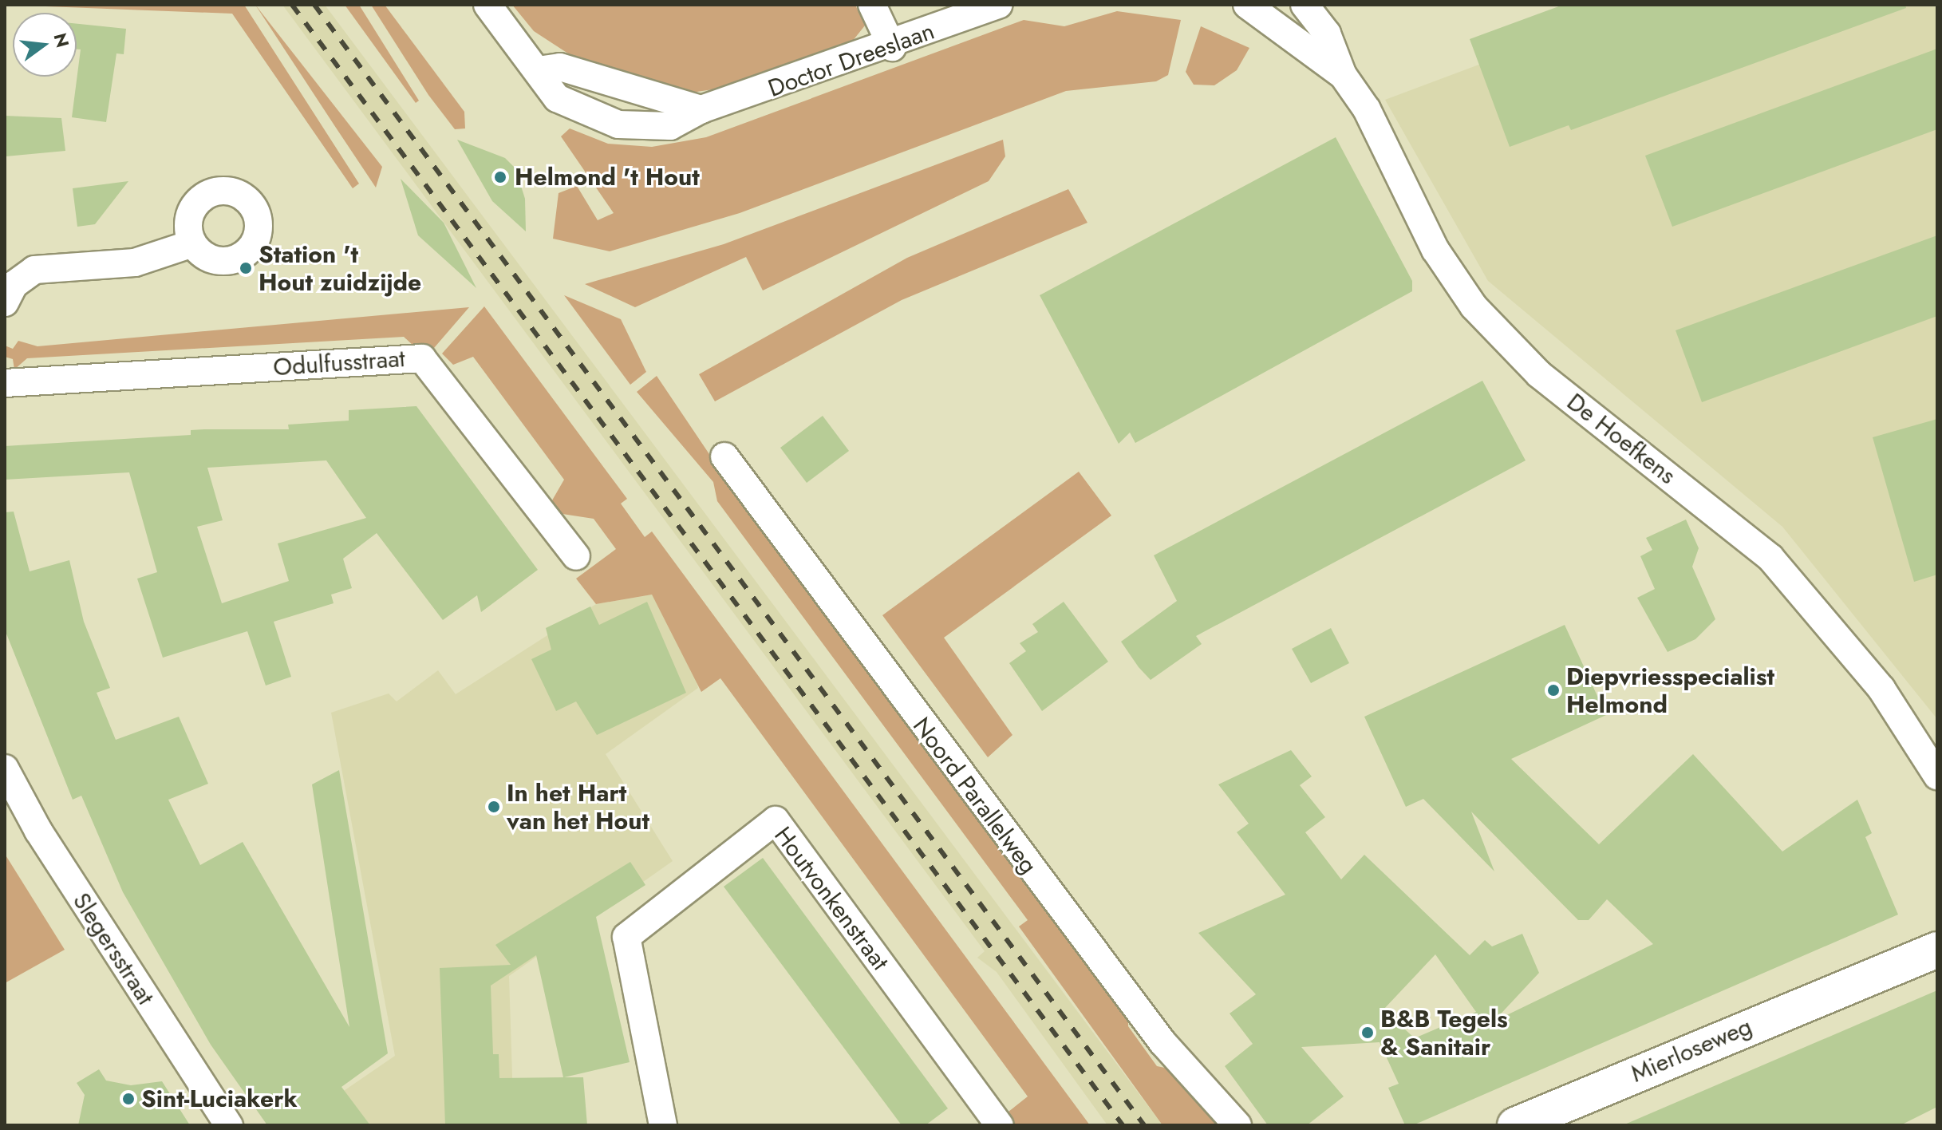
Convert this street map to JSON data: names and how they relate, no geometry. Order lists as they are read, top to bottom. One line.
{"streets":{"street":["Doctor Dreeslaan","Odulfusstraat","De Hoefkens","Noord Parallelweg","Houtvonkenstraat","Slegersstraat","Mierloseweg"]},"places":["Helmond 't Hout","Station 't Hout zuidzijde","Diepvriesspecialist Helmond","In het Hart van het Hout","B&B Tegels & Sanitair","Sint-Luciakerk"],"north":"right"}
